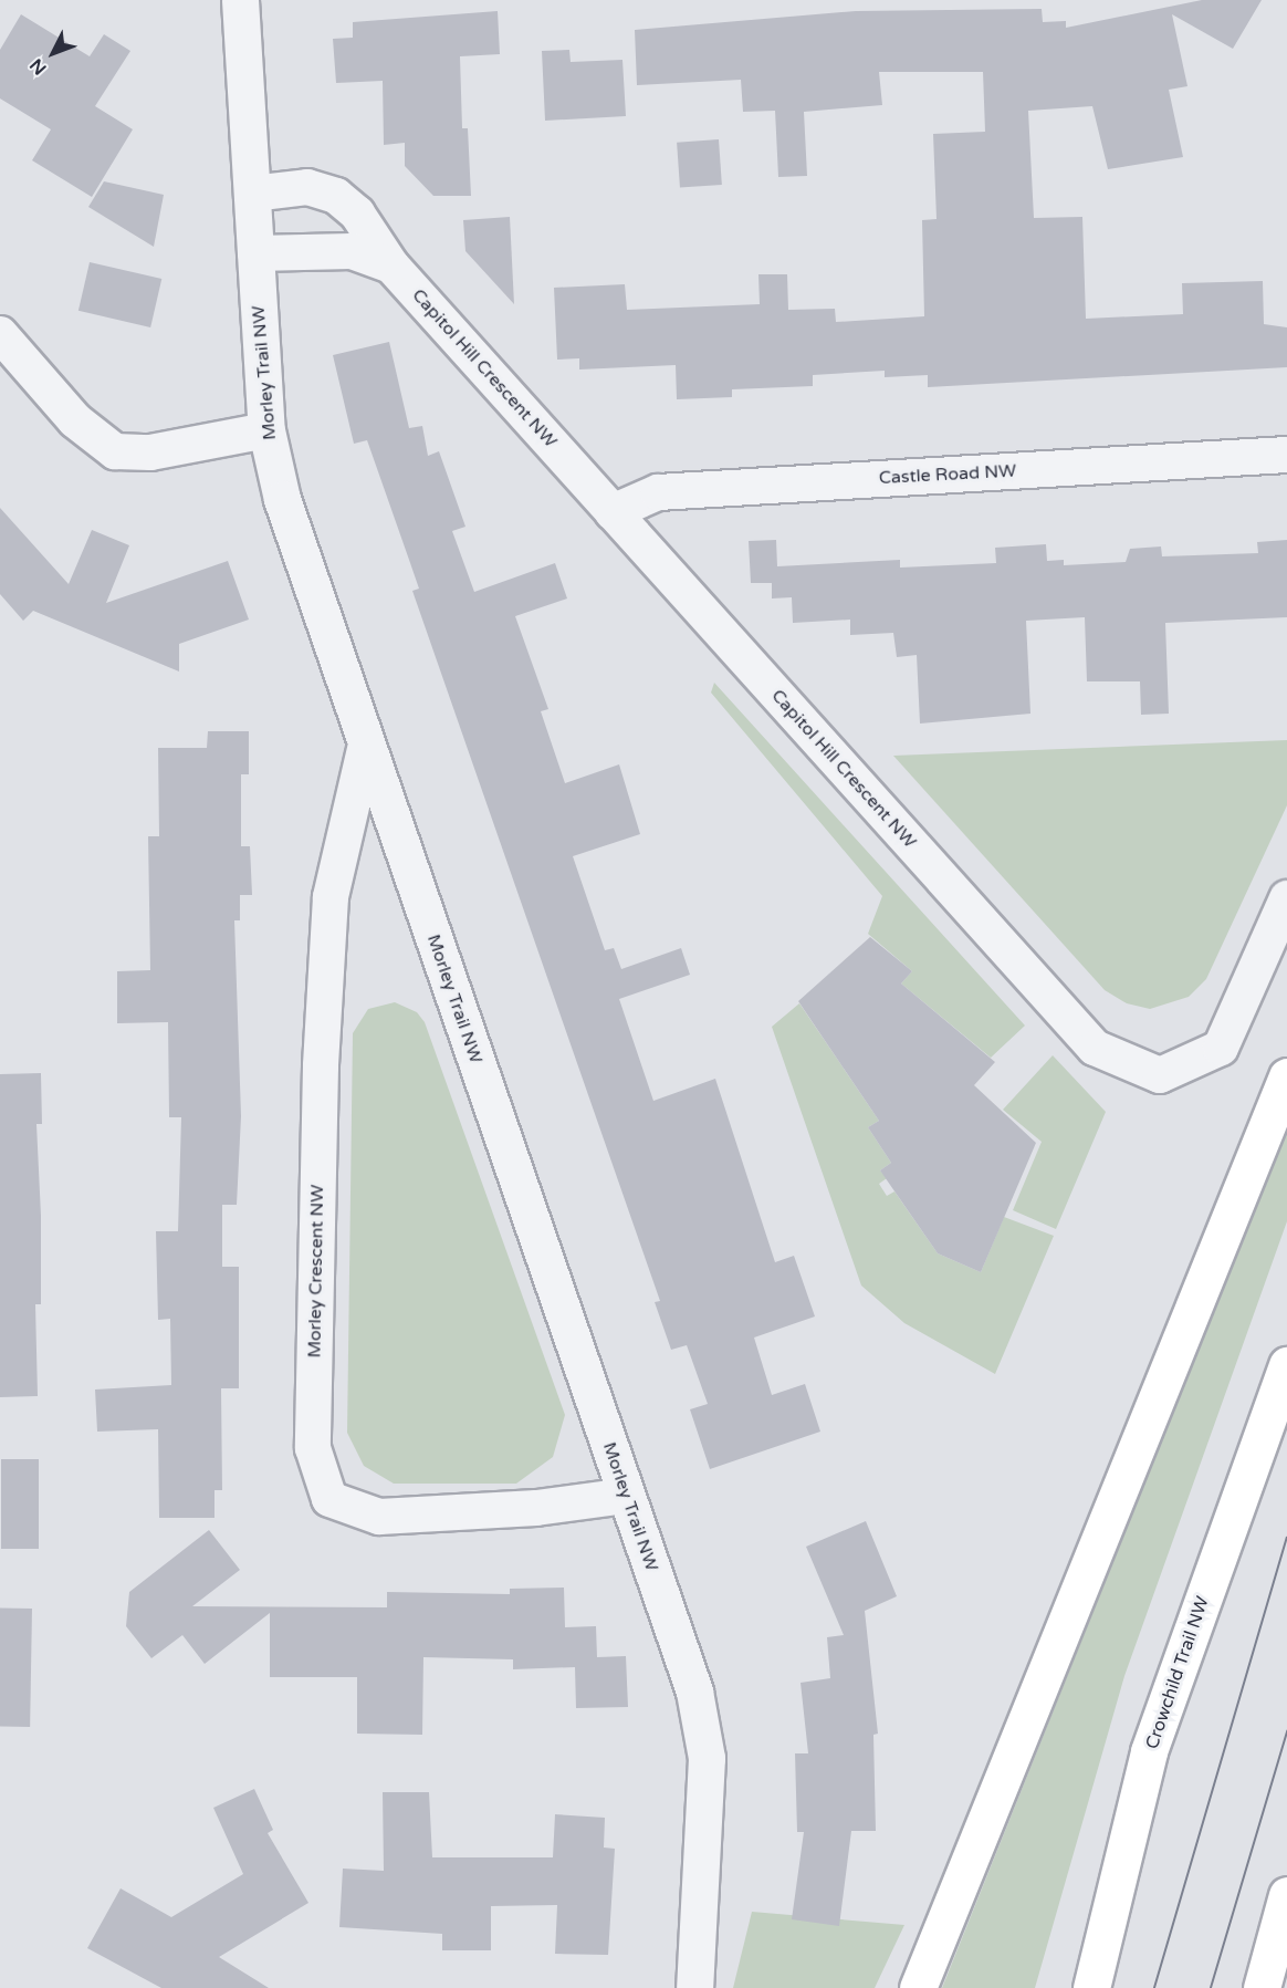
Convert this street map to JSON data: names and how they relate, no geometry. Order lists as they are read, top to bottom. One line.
{"streets":{"highway":["Crowchild Trail NW"],"street":["Capitol Hill Crescent NW","Morley Trail NW","Castle Road NW","Morley Crescent NW"]},"crossings":[["Capitol Hill Crescent NW","Morley Trail NW"],["Capitol Hill Crescent NW","Castle Road NW"],["Morley Trail NW","Morley Crescent NW"]],"north":"bottom left"}
